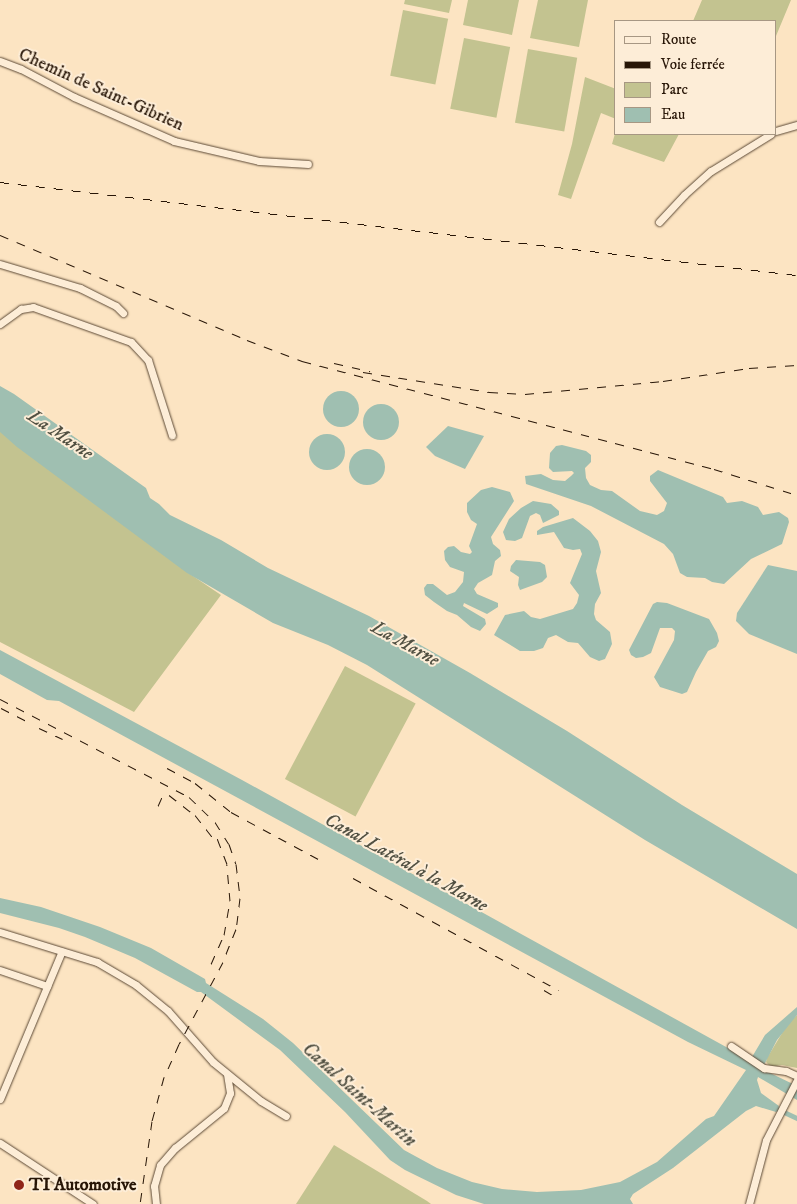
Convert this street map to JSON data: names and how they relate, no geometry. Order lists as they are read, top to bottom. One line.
{"streets":{"street":["Chemin de Saint-Gibrien"]},"water":["La Marne","Canal Latéral à la Marne","Canal Saint-Martin"],"places":["TI Automotive"],"legend":["Route","Voie ferrée","Parc","Eau"]}
